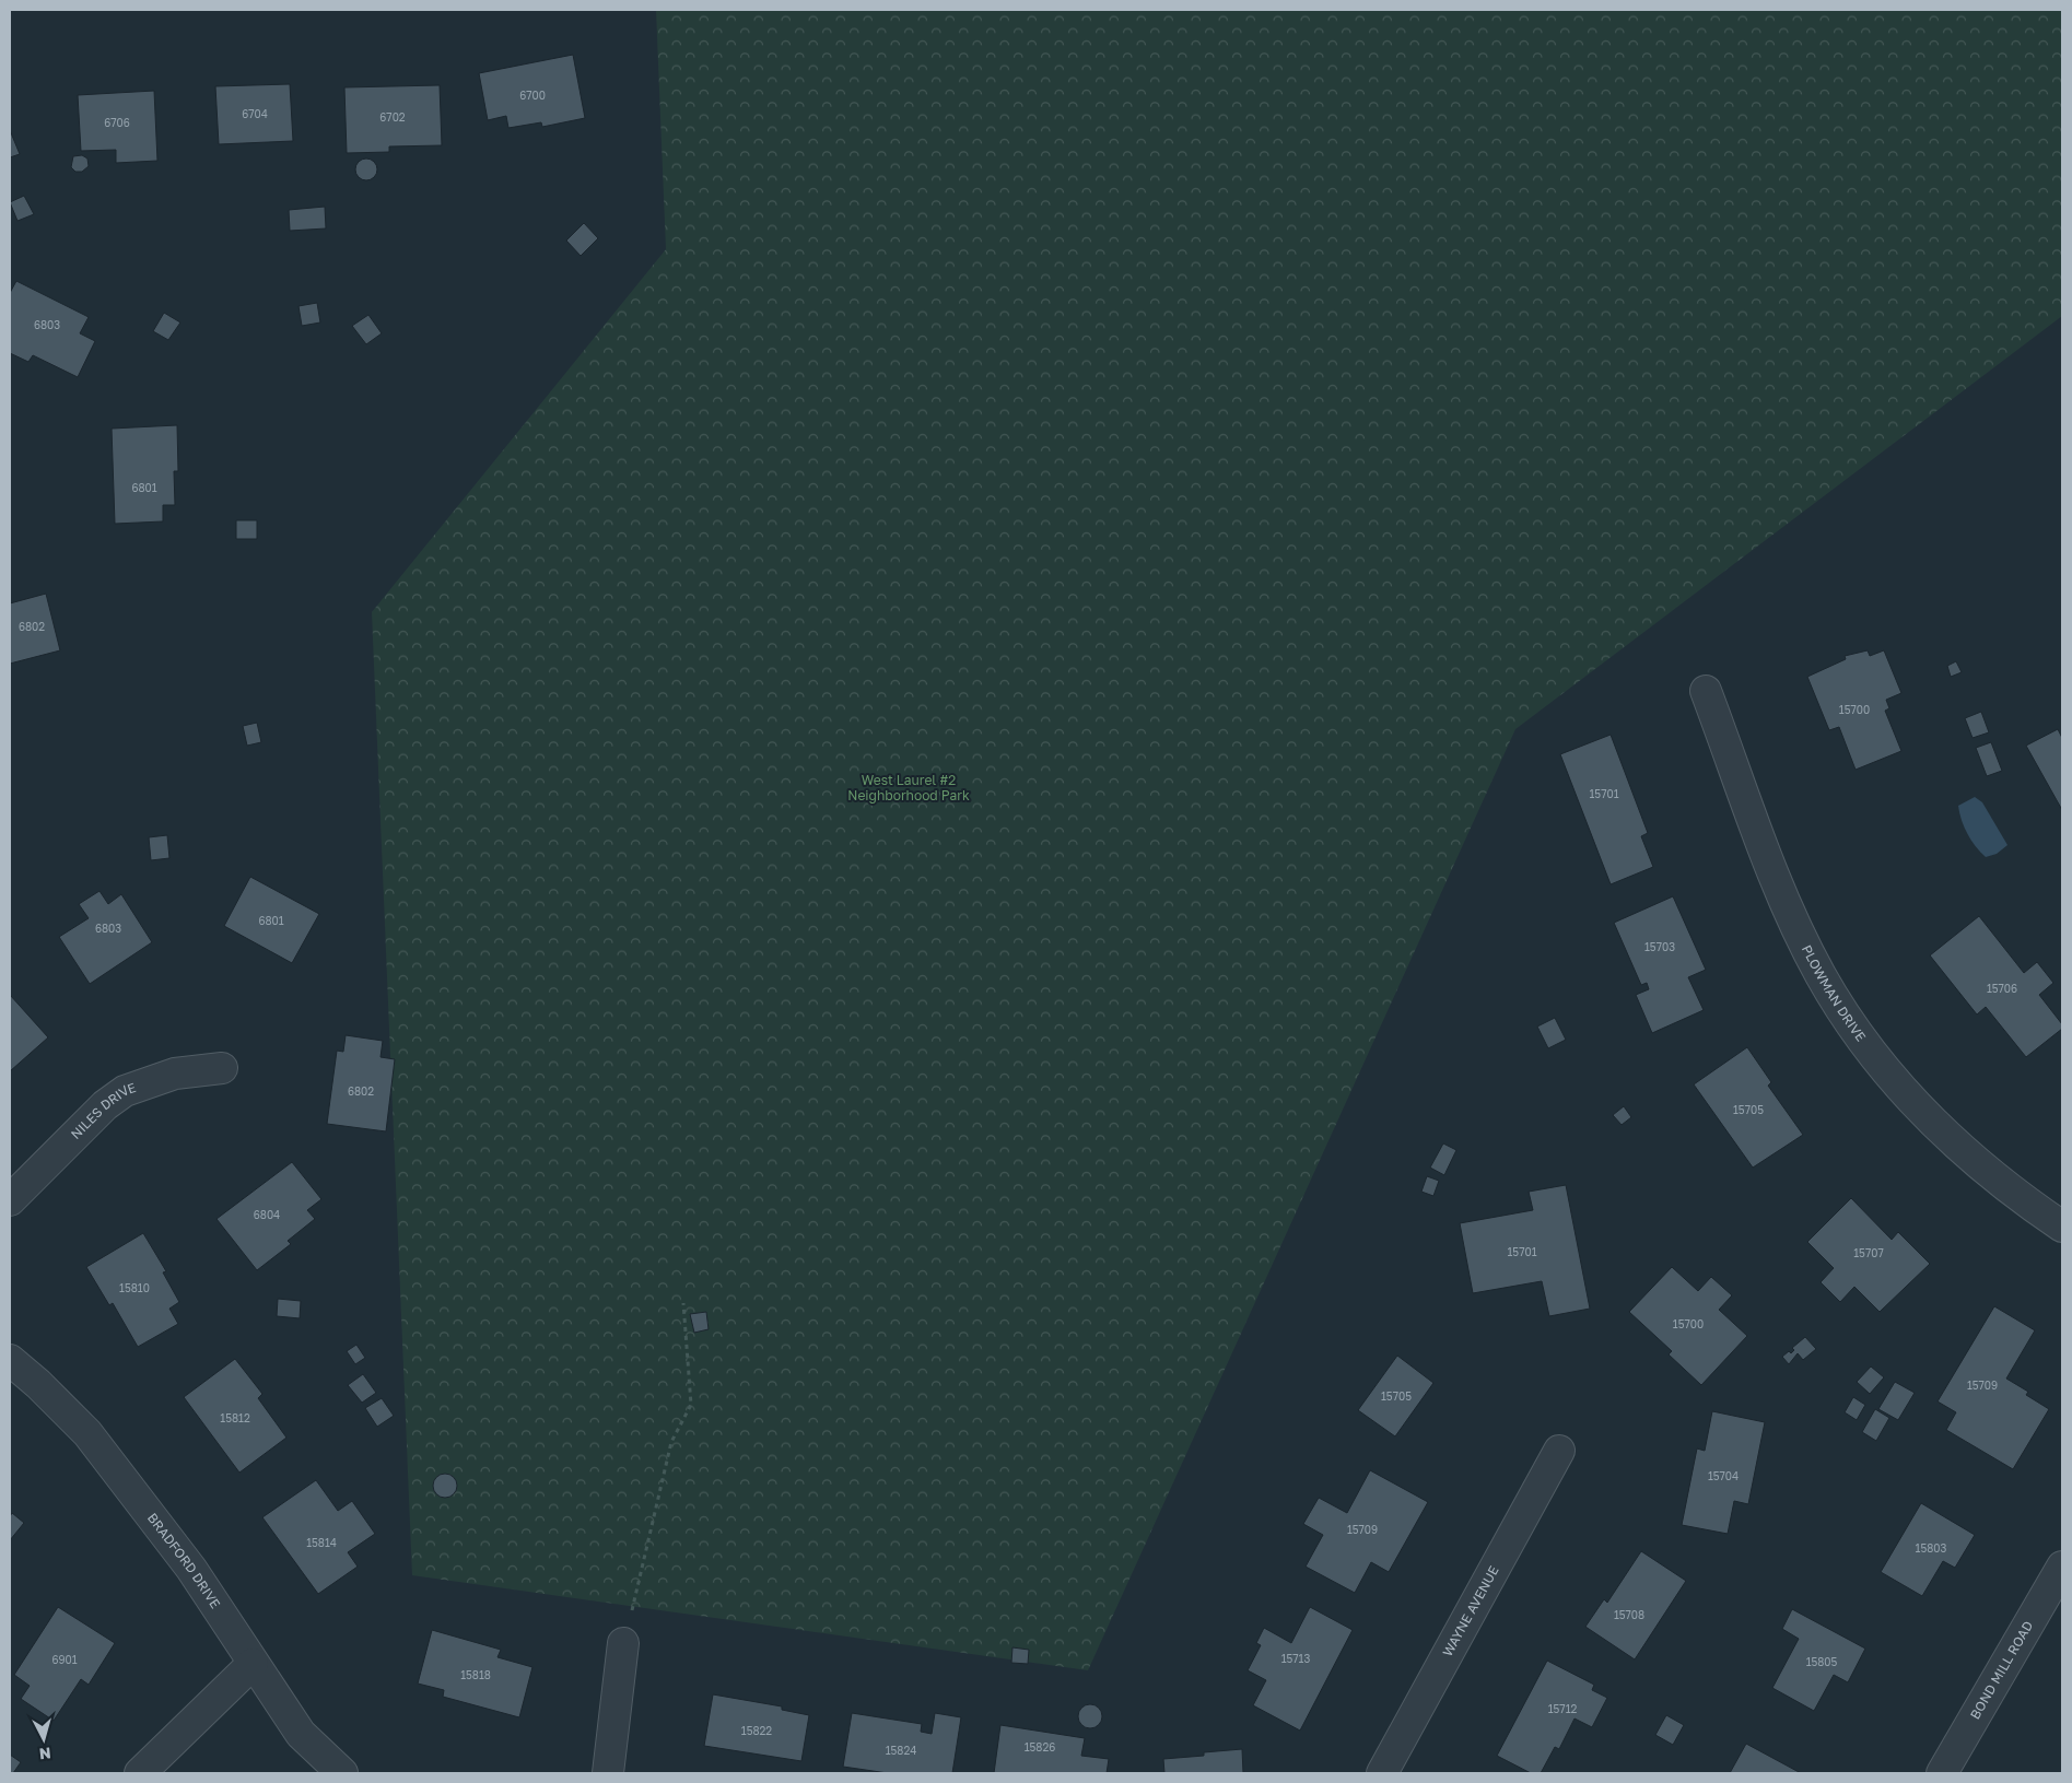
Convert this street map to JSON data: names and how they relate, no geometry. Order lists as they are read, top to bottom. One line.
{"streets":{"street":["PLOWMAN DRIVE","NILES DRIVE","BRADFORD DRIVE","WAYNE AVENUE","BOND MILL ROAD"]},"parks":["West Laurel #2 Neighborhood Park"],"house_numbers":["6700","6704","6702","6706","6803","6801","6802","15700","15701","6801","6803","15703","15706","6802","15705","6804","15701","15707","15810","15700","15709","15705","15812","15704","15709","15814","15803","15708","15713","6901","15805","15818","15712","15822","15826","15824"],"north":"bottom"}
